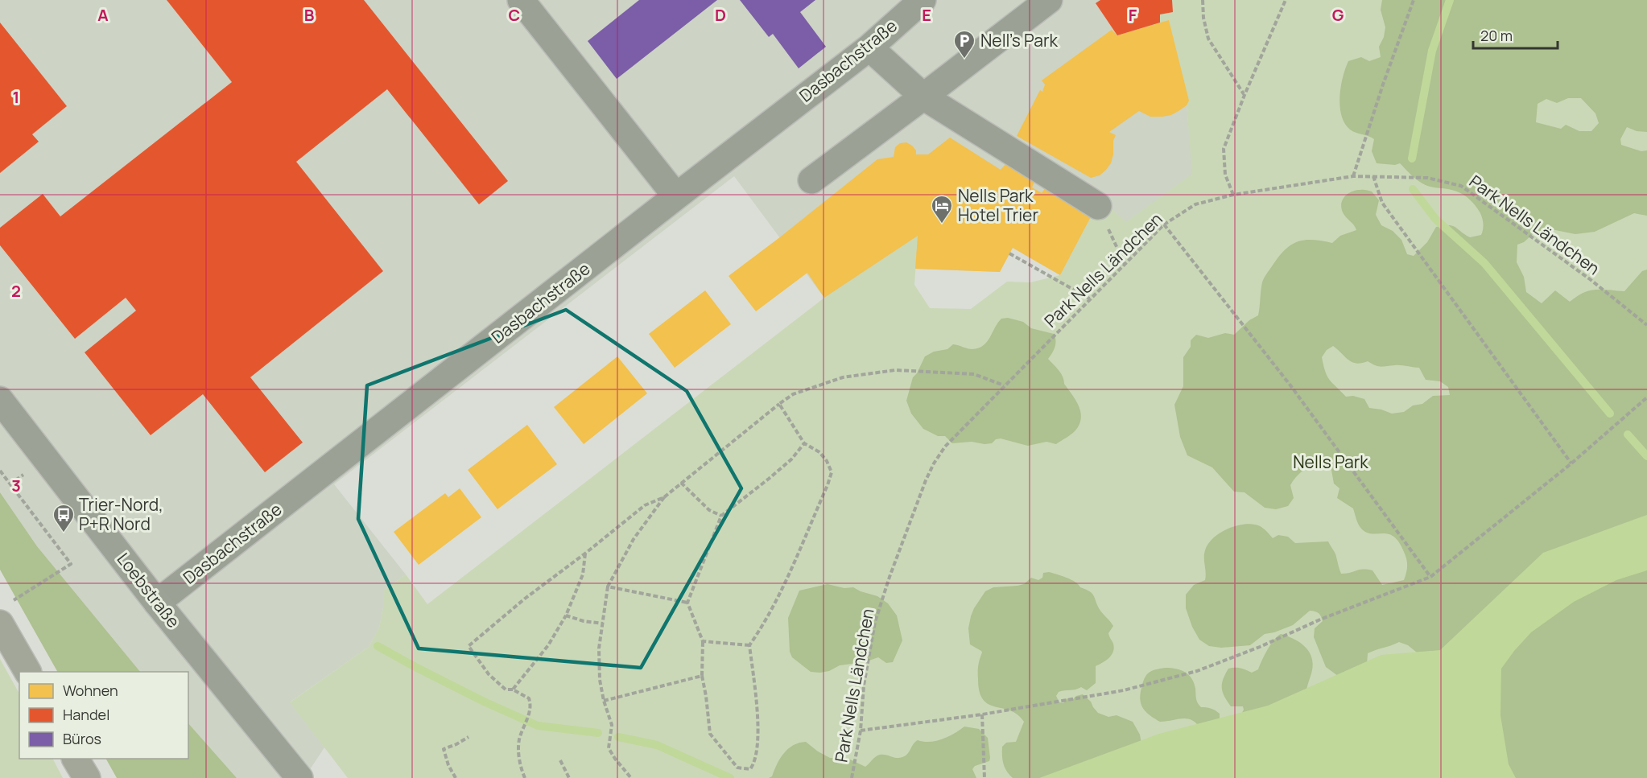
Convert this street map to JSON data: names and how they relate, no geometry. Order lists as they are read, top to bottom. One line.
{"streets":{"main road":["Loebstraße"],"street":["Dasbachstraße"],"path":["Park Nells Ländchen"]},"crossings":[["Dasbachstraße","Loebstraße"]],"parks":["Nells Park"],"places":{"parking":["Nell's Park"],"hotel":["Nells Park Hotel Trier"],"bus stop":["Trier-Nord, P+R Nord"]},"legend":["Wohnen","Handel","Büros"],"scale_bar":"20 m","grid":{"columns":["A","B","C","D","E","F","G"],"rows":["1","2","3"]}}
